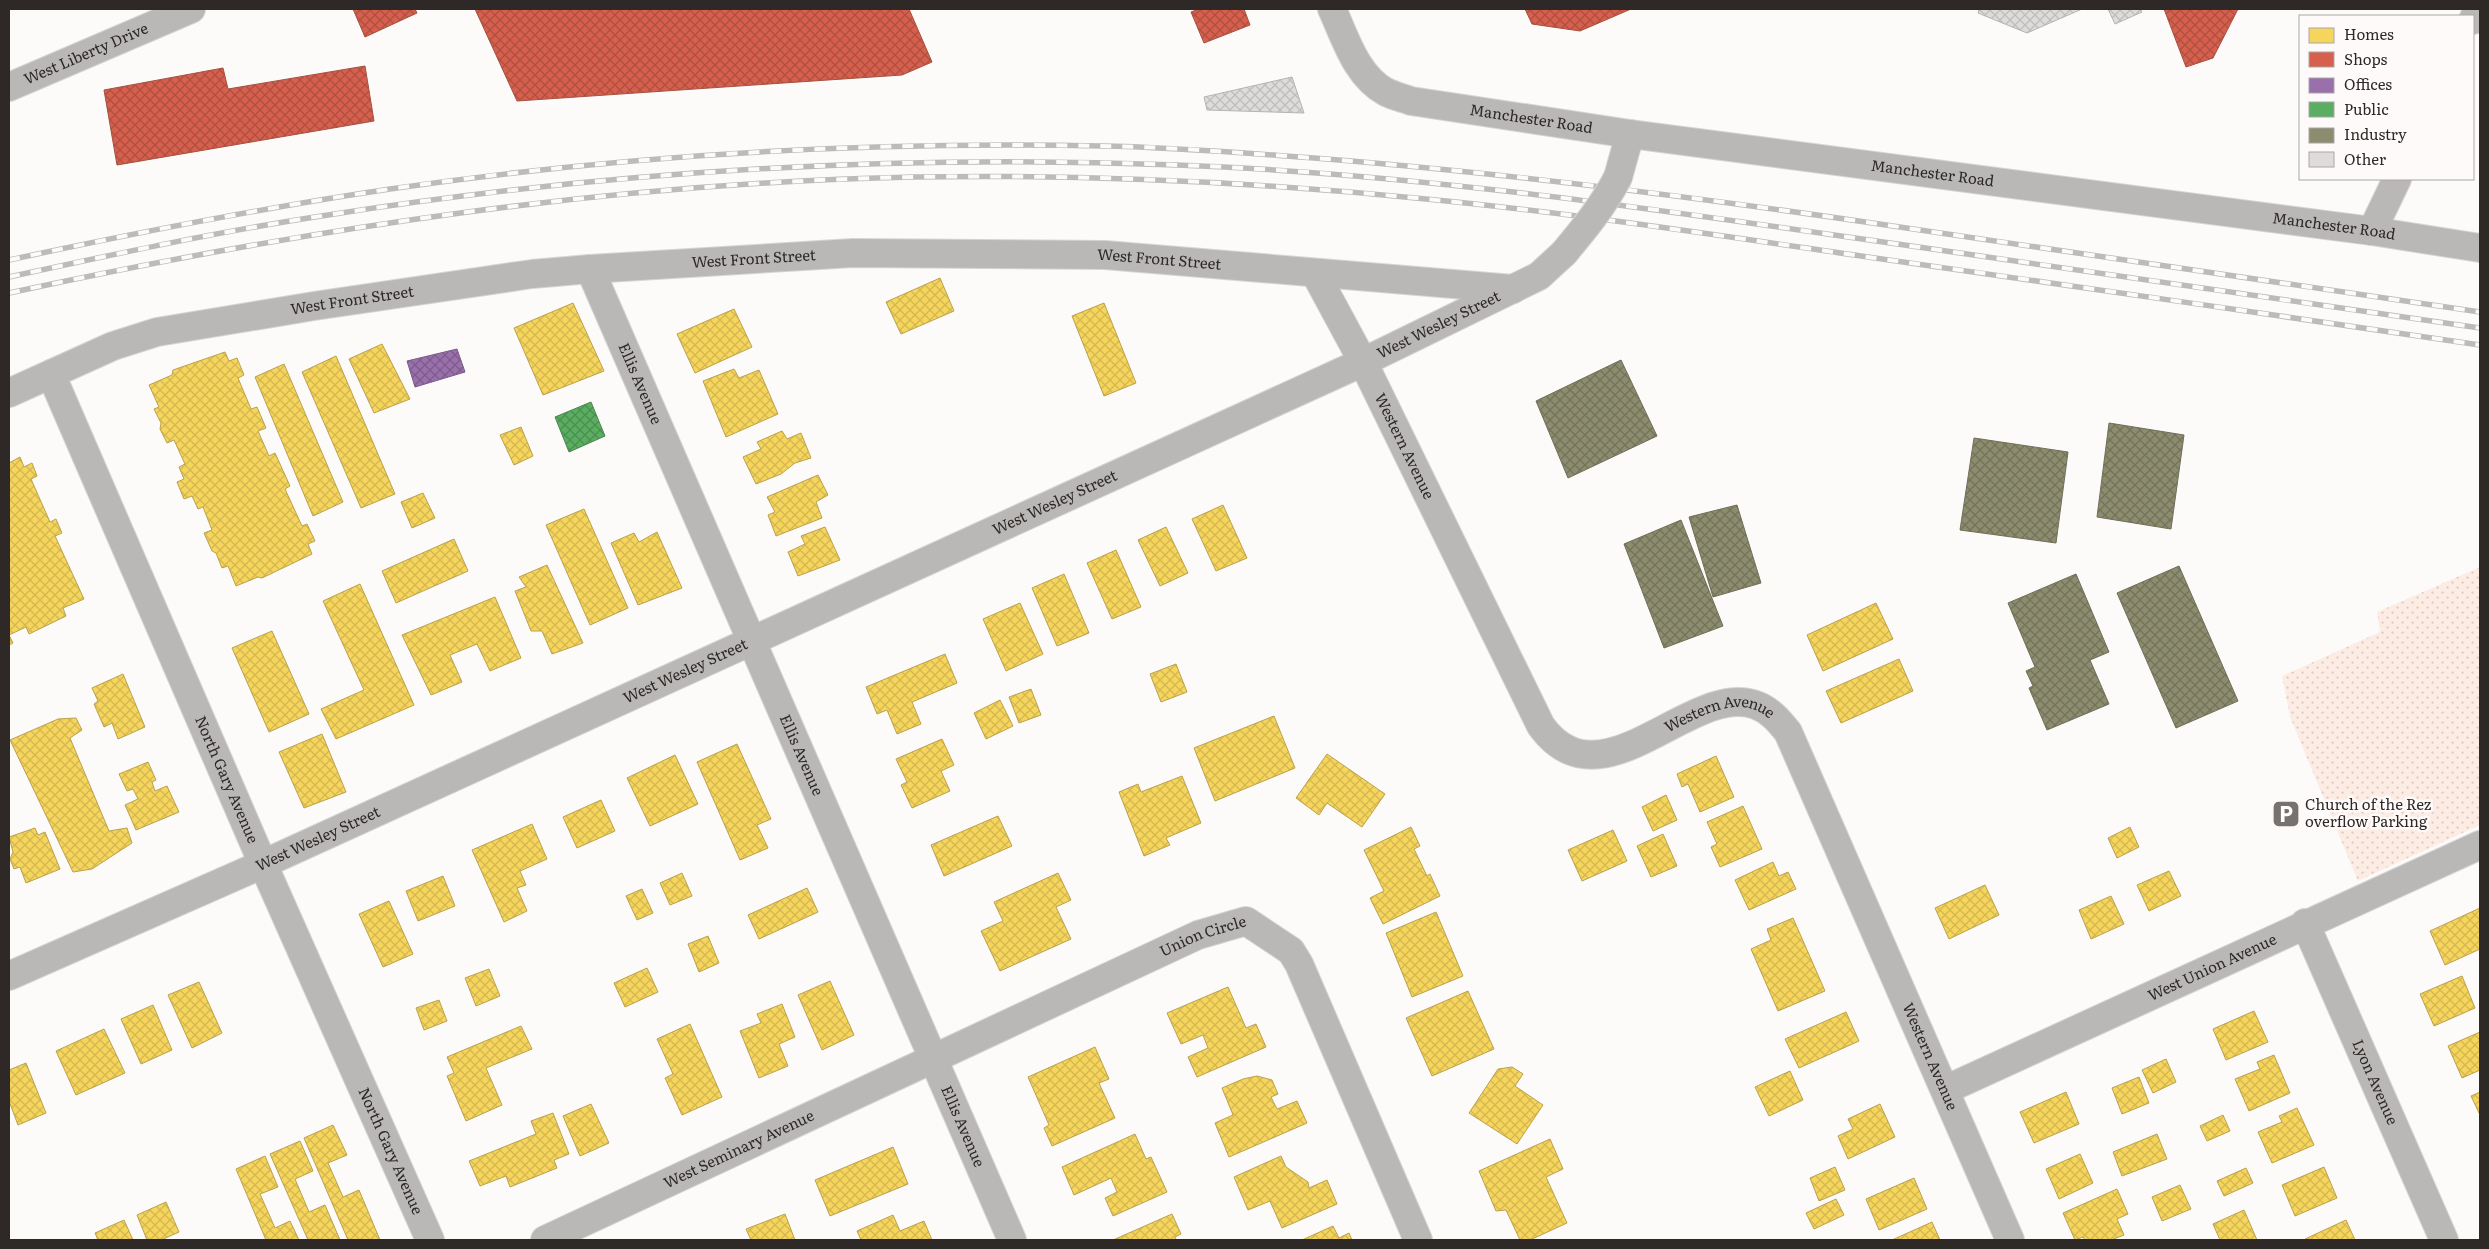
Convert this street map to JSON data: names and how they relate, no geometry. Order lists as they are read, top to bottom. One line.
{"streets":{"street":["West Liberty Drive","Manchester Road","West Front Street","West Wesley Street","Ellis Avenue","Western Avenue","North Gary Avenue","Union Circle","West Union Avenue","Lyon Avenue","West Seminary Avenue"]},"crossings":[["Manchester Road","West Wesley Street"],["West Front Street","West Wesley Street"],["West Front Street","Ellis Avenue"],["West Front Street","North Gary Avenue"],["West Wesley Street","Ellis Avenue"],["West Wesley Street","Western Avenue"],["West Wesley Street","North Gary Avenue"],["Ellis Avenue","Union Circle"],["Ellis Avenue","West Seminary Avenue"],["Western Avenue","West Union Avenue"],["Union Circle","West Seminary Avenue"],["West Union Avenue","Lyon Avenue"]],"places":{"parking":["Church of the Rez overflow Parking"]},"legend":["Homes","Shops","Offices","Public","Industry","Other"]}
